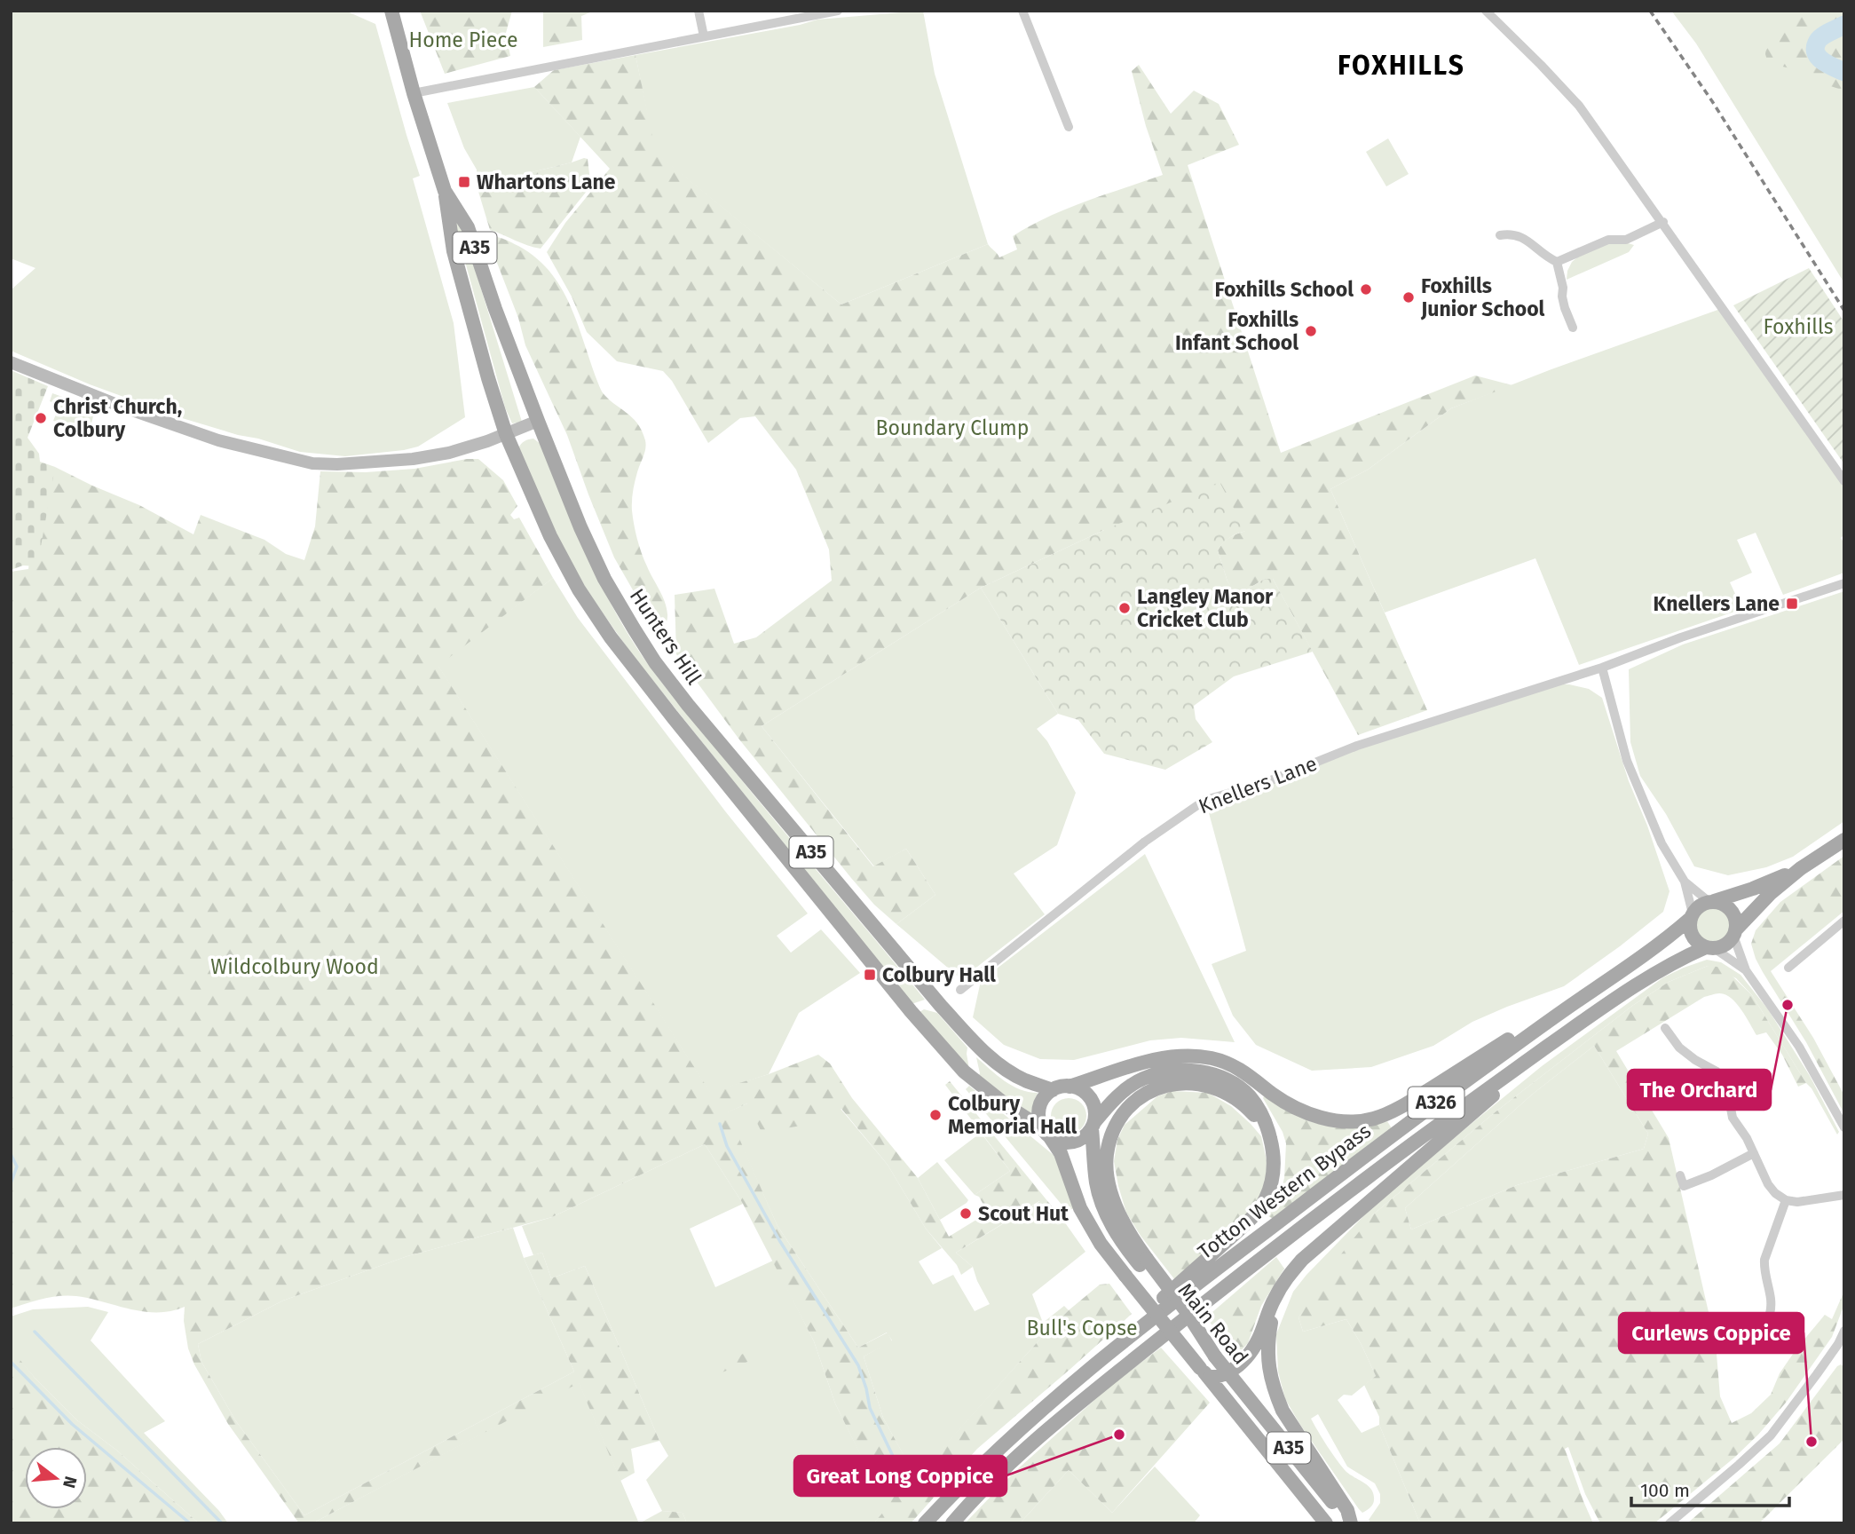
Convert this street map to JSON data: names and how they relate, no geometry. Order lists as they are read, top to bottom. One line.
{"streets":{"main road":["A35","Hunters Hill","A326","Totton Western Bypass","Main Road"],"street":["Knellers Lane"]},"crossings":[["A35","Hunters Hill"],["Hunters Hill","Main Road"]],"districts":["FOXHILLS"],"parks":["Home Piece","Foxhills","Boundary Clump","Wildcolbury Wood","Bull's Copse"],"places":{"transit":["Whartons Lane","Knellers Lane","Colbury Hall"],"other":["Foxhills School","Foxhills Junior School","Foxhills Infant School","Christ Church, Colbury","Langley Manor Cricket Club","The Orchard","Colbury Memorial Hall","Scout Hut","Great Long Coppice","Curlews Coppice"]},"scale_bar":"100 m","north":"right"}
